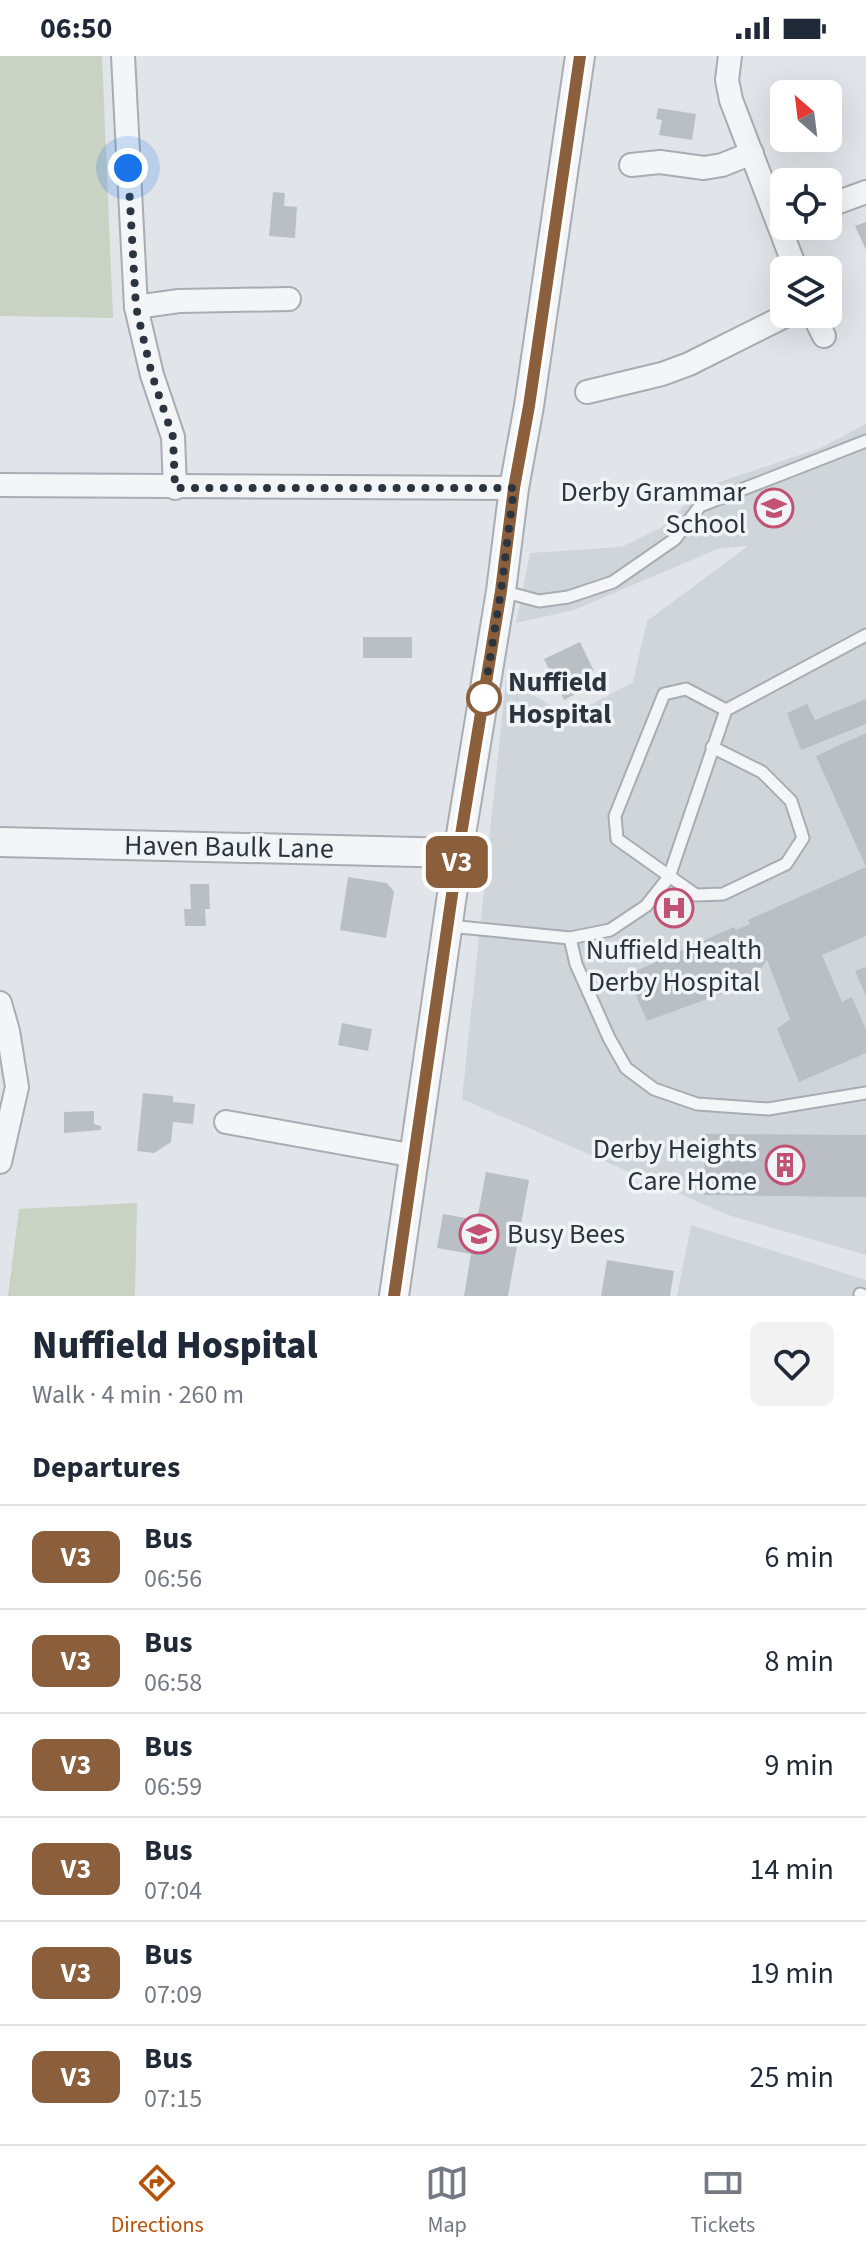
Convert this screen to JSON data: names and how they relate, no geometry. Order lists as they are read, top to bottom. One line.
{"streets":{"street":["Haven Baulk Lane"]},"places":{"school or university":["Derby Grammar School","Busy Bees"],"other":["Nuffield Hospital"],"hospital":["Nuffield Health Derby Hospital"],"building":["Derby Heights Care Home"]},"lines":["bus line V3"],"north":"top left","page":{"status":"06:50","on_map":"V3","heading":[["Nuffield Hospital","Walk · 4 min · 260 m"],"Departures"],"list":[{"mark":"V3","name":"Bus","note":"06:56","value":"6 min"},{"mark":"V3","name":"Bus","note":"06:58","value":"8 min"},{"mark":"V3","name":"Bus","note":"06:59","value":"9 min"},{"mark":"V3","name":"Bus","note":"07:04","value":"14 min"},{"mark":"V3","name":"Bus","note":"07:09","value":"19 min"},{"mark":"V3","name":"Bus","note":"07:15","value":"25 min"}],"tabs":["Directions","Map","Tickets"]}}
